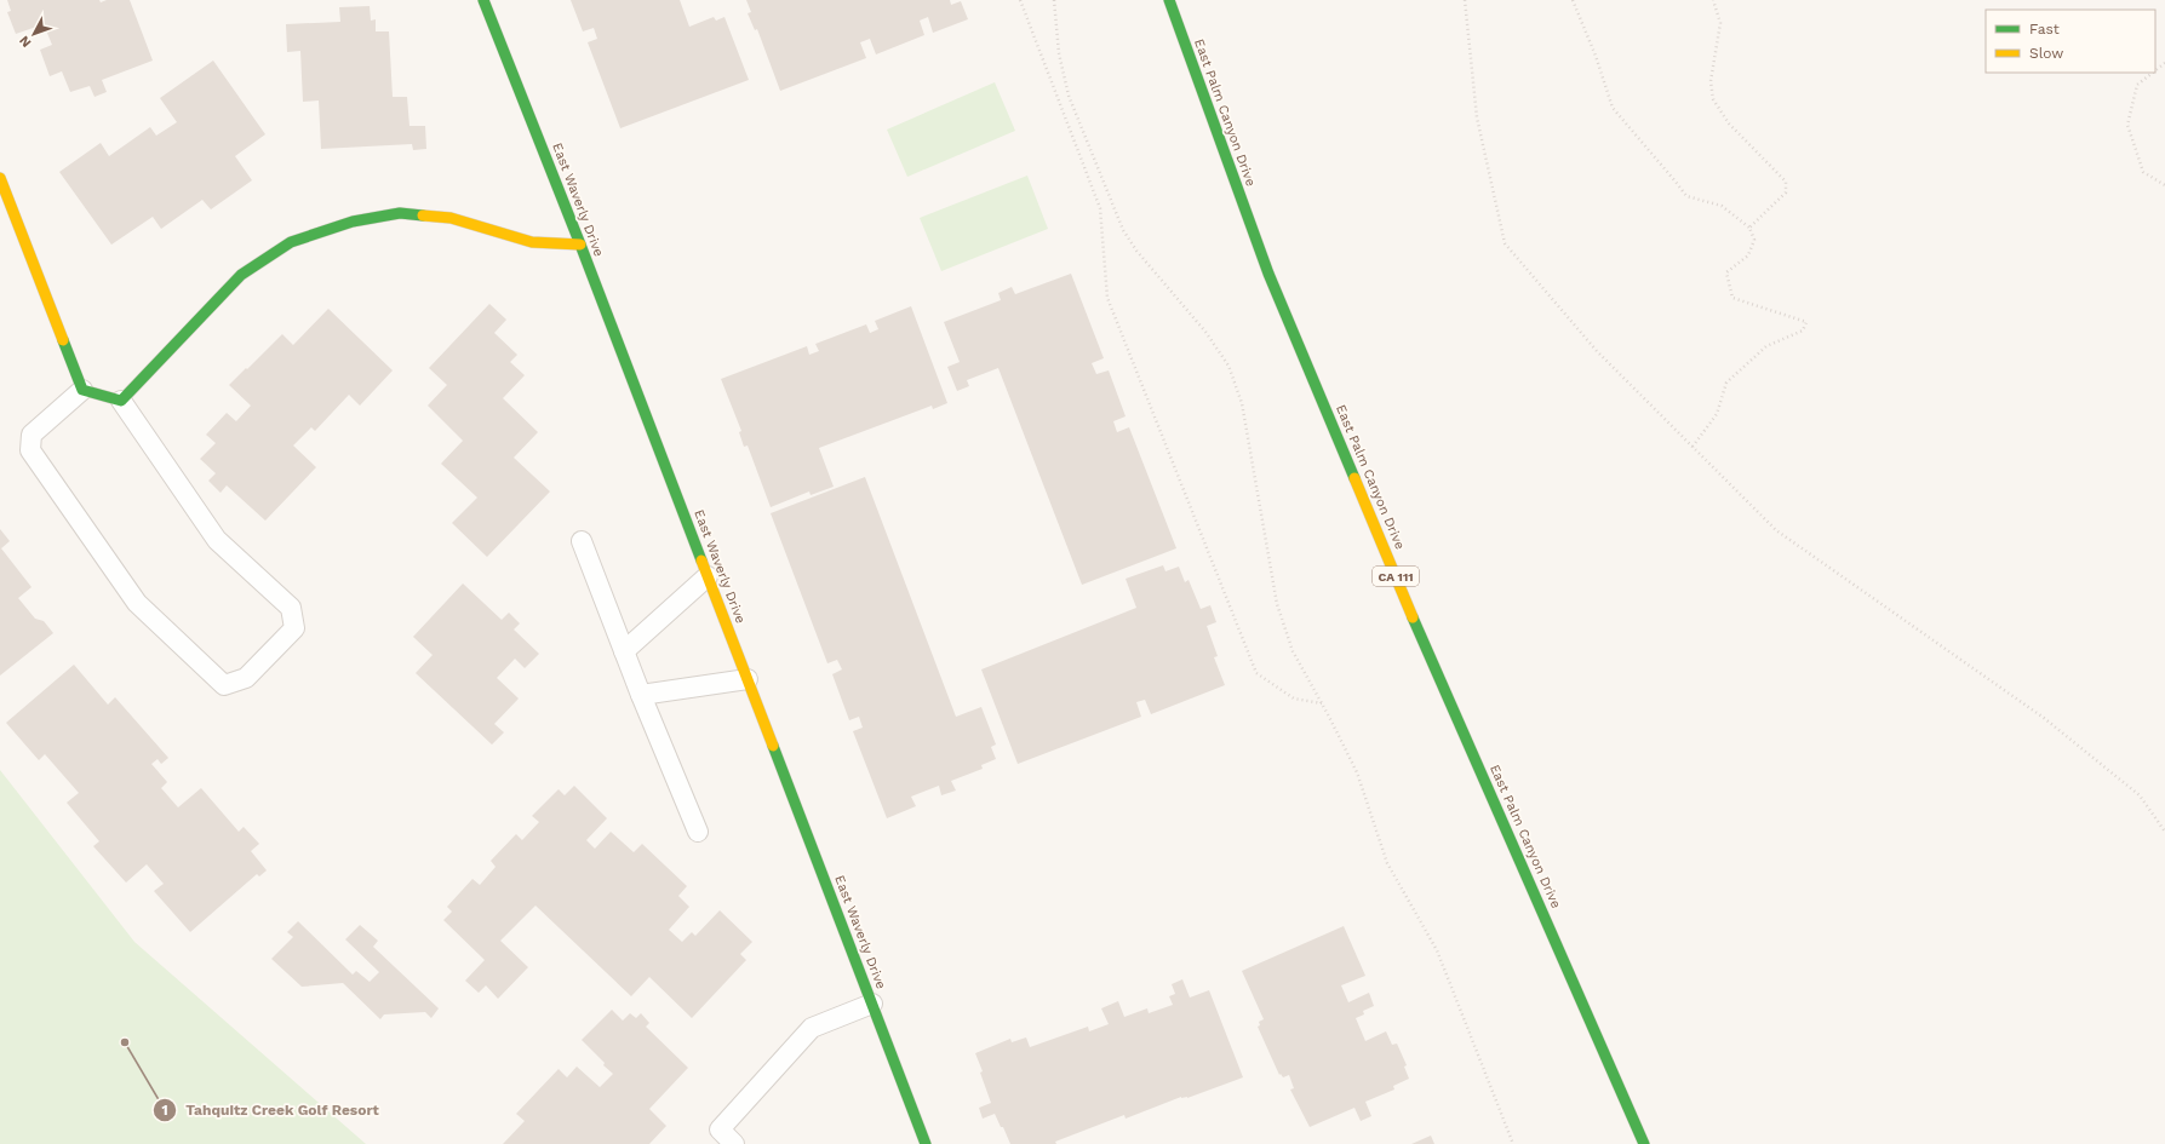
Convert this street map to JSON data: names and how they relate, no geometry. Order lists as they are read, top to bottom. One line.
{"streets":{"street":["East Palm Canyon Drive","East Waverly Drive","CA 111"]},"places":["Tahquitz Creek Golf Resort"],"legend":["Fast","Slow"],"north":"bottom left"}
